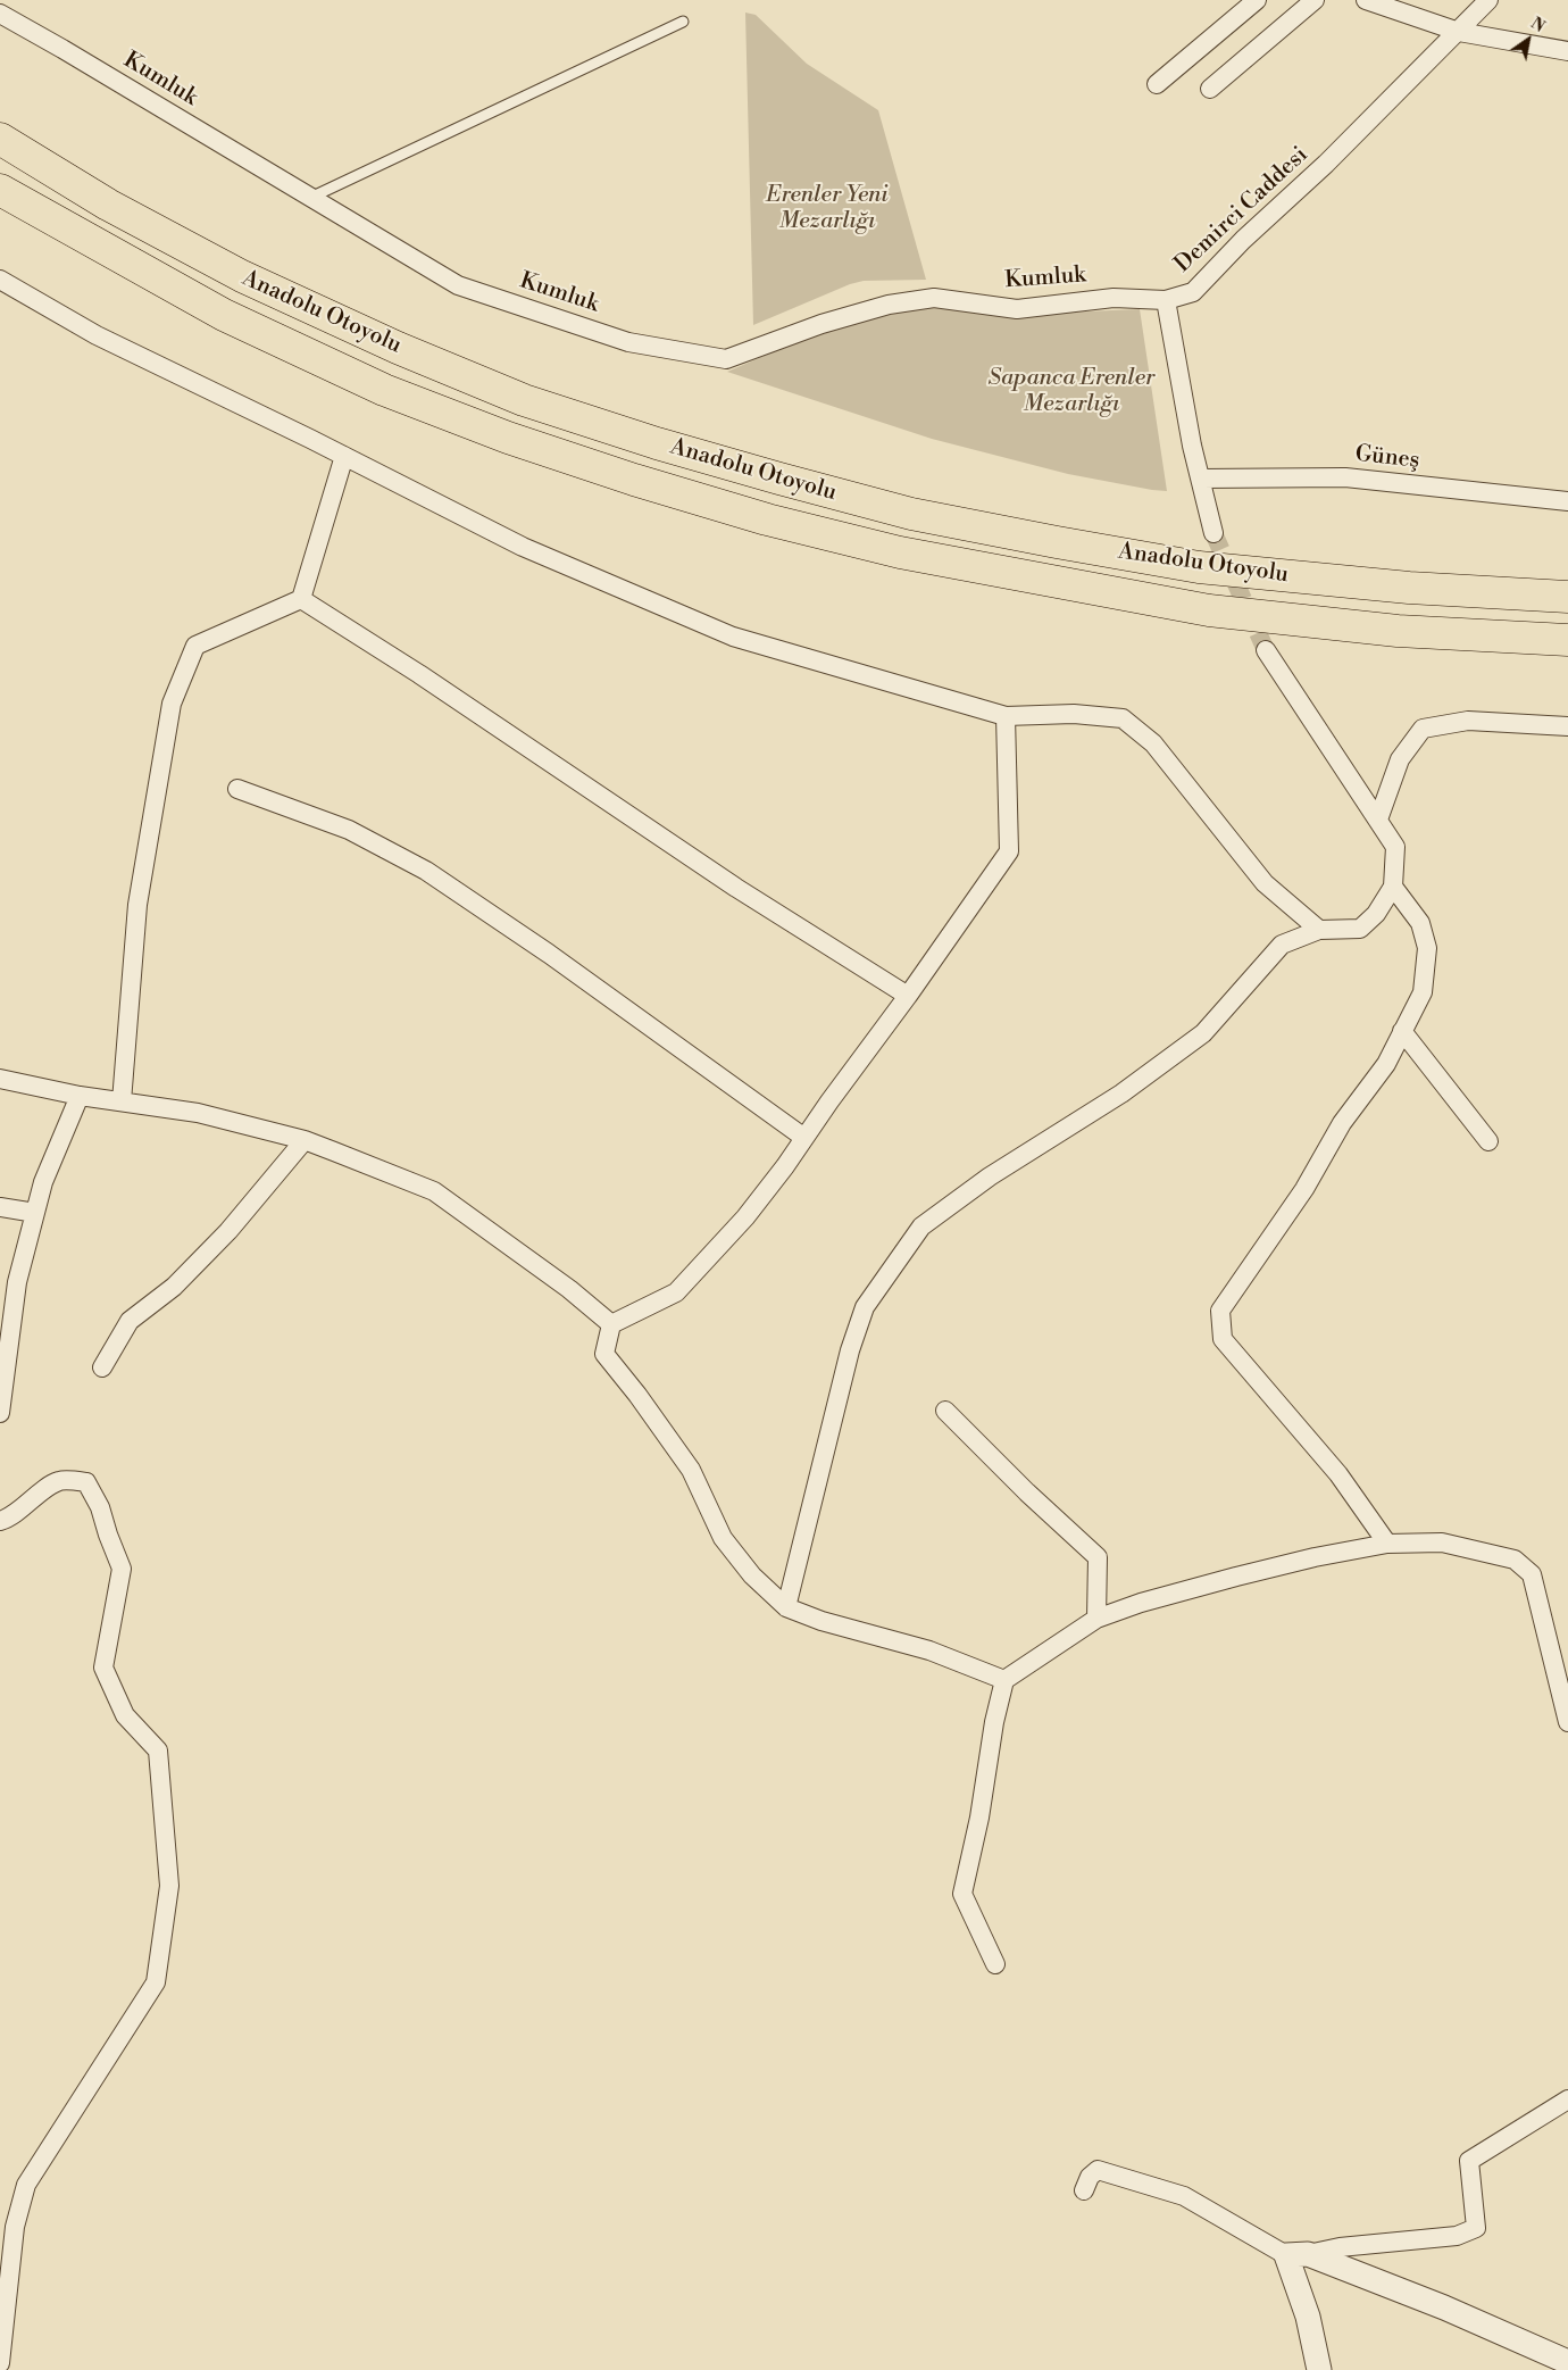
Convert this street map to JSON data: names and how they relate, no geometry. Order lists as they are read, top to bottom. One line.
{"streets":{"highway":["Anadolu Otoyolu"],"street":["Kumluk","Demirci Caddesi","Güneş"]},"crossings":[["Kumluk","Demirci Caddesi"],["Demirci Caddesi","Güneş"]],"parks":["Erenler Yeni Mezarlığı","Sapanca Erenler Mezarlığı"],"north":"top right"}
